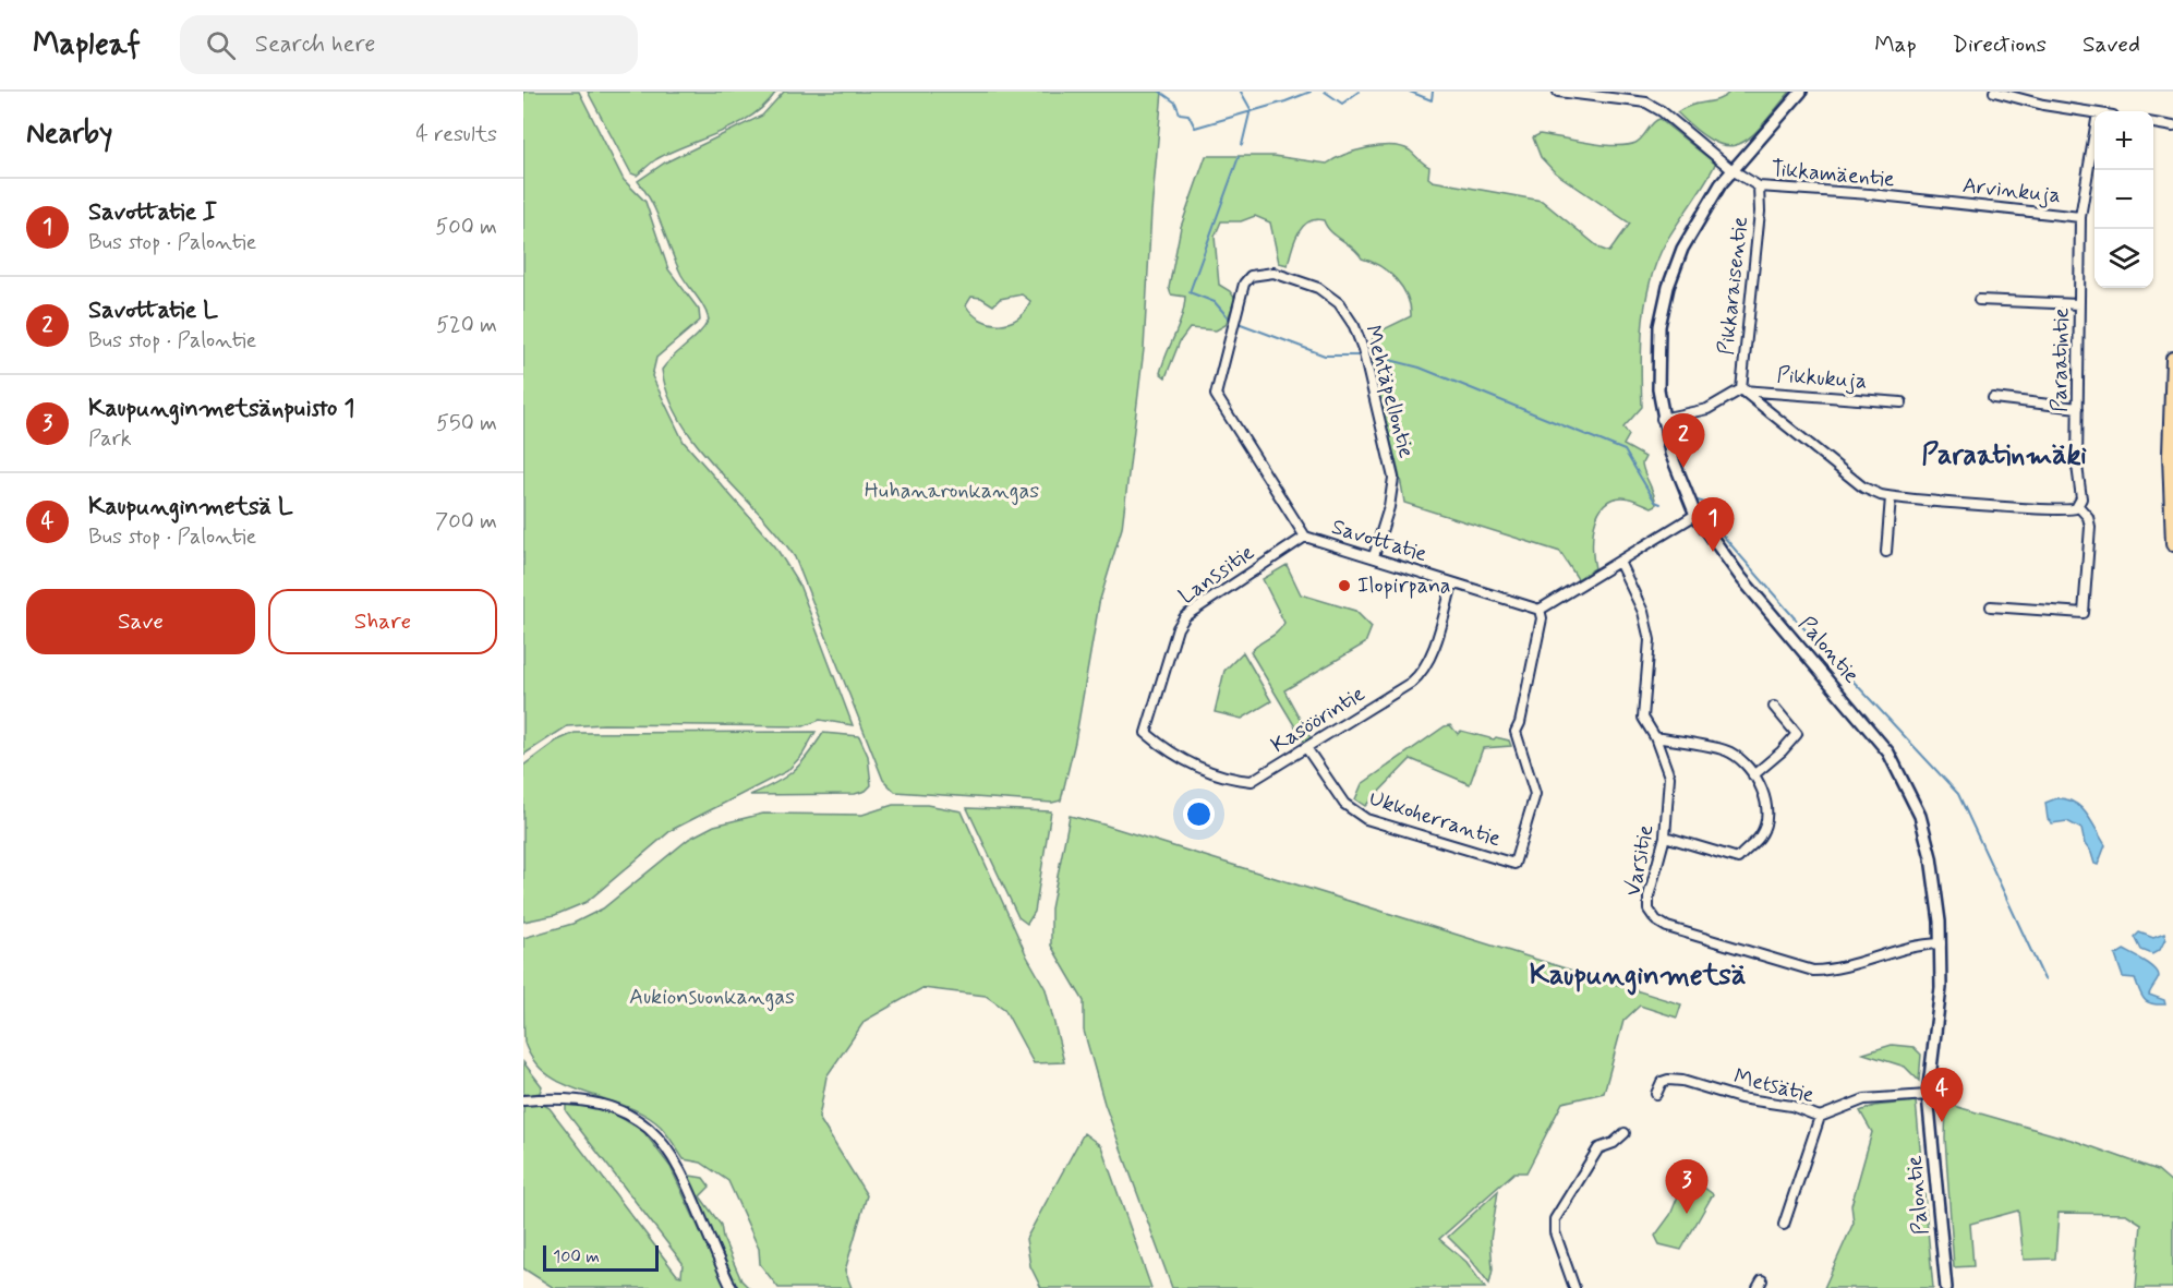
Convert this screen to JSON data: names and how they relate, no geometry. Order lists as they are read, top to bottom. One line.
{"streets":{"street":["Tikkamäentie","Arvinkuja","Pikkaraisentie","Paraatintie","Pikkukuja","Mehtäpellontie","Savottatie","Lanssitie","Palontie","Kasöörintie","Ukkoherrantie","Varsitie","Metsätie"]},"crossings":[["Tikkamäentie","Arvinkuja"],["Tikkamäentie","Pikkaraisentie"],["Tikkamäentie","Palontie"],["Arvinkuja","Paraatintie"],["Pikkaraisentie","Pikkukuja"],["Mehtäpellontie","Savottatie"],["Savottatie","Lanssitie"],["Savottatie","Kasöörintie"],["Savottatie","Ukkoherrantie"],["Lanssitie","Kasöörintie"],["Palontie","Varsitie"],["Palontie","Metsätie"],["Kasöörintie","Ukkoherrantie"]],"districts":["Paraatinmäki","Kaupunginmetsä"],"parks":["Huhanaronkangas","Aukionsuonkangas"],"places":["Ilopirpana"],"scale_bar":"100 m","page":{"header":"Mapleaf","search":"Search here","nav":["Map","Directions","Saved"],"heading":["Nearby","4 results"],"map_buttons":["+","−"],"list":[{"mark":"1","name":"Savottatie I","note":"Bus stop · Palontie","value":"500 m"},{"mark":"2","name":"Savottatie L","note":"Bus stop · Palontie","value":"520 m"},{"mark":"3","name":"Kaupunginmetsänpuisto 1","note":"Park","value":"550 m"},{"mark":"4","name":"Kaupunginmetsä L","note":"Bus stop · Palontie","value":"700 m"}],"pins":["2","1","4","3"],"buttons":["Save","Share"],"scale":"100 m"}}
